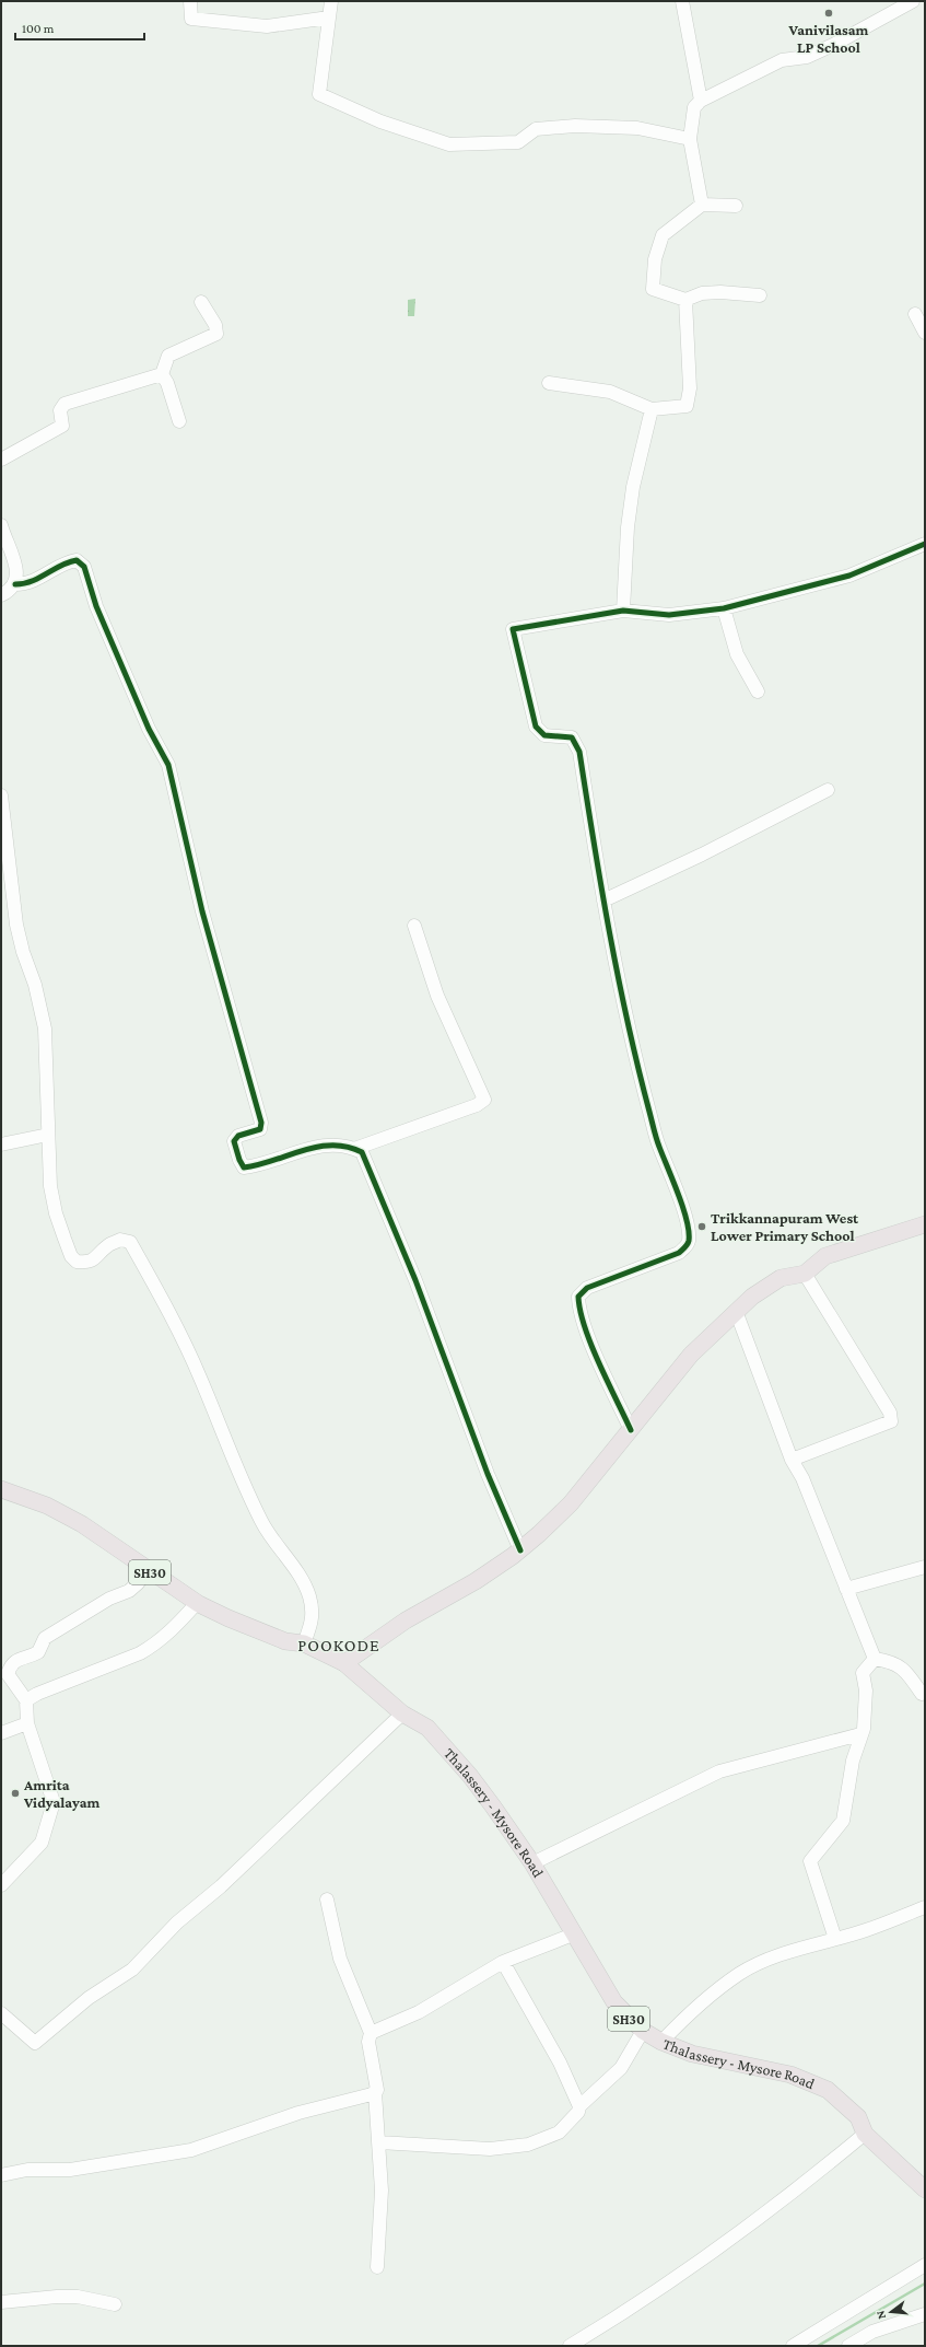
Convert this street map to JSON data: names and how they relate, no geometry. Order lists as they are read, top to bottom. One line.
{"streets":{"main road":["SH30","Thalassery - Mysore Road"]},"districts":["POOKODE"],"places":["Vanivilasam LP School","Trikkannapuram West Lower Primary School","Amrita Vidyalayam"],"scale_bar":"100 m","north":"left"}
